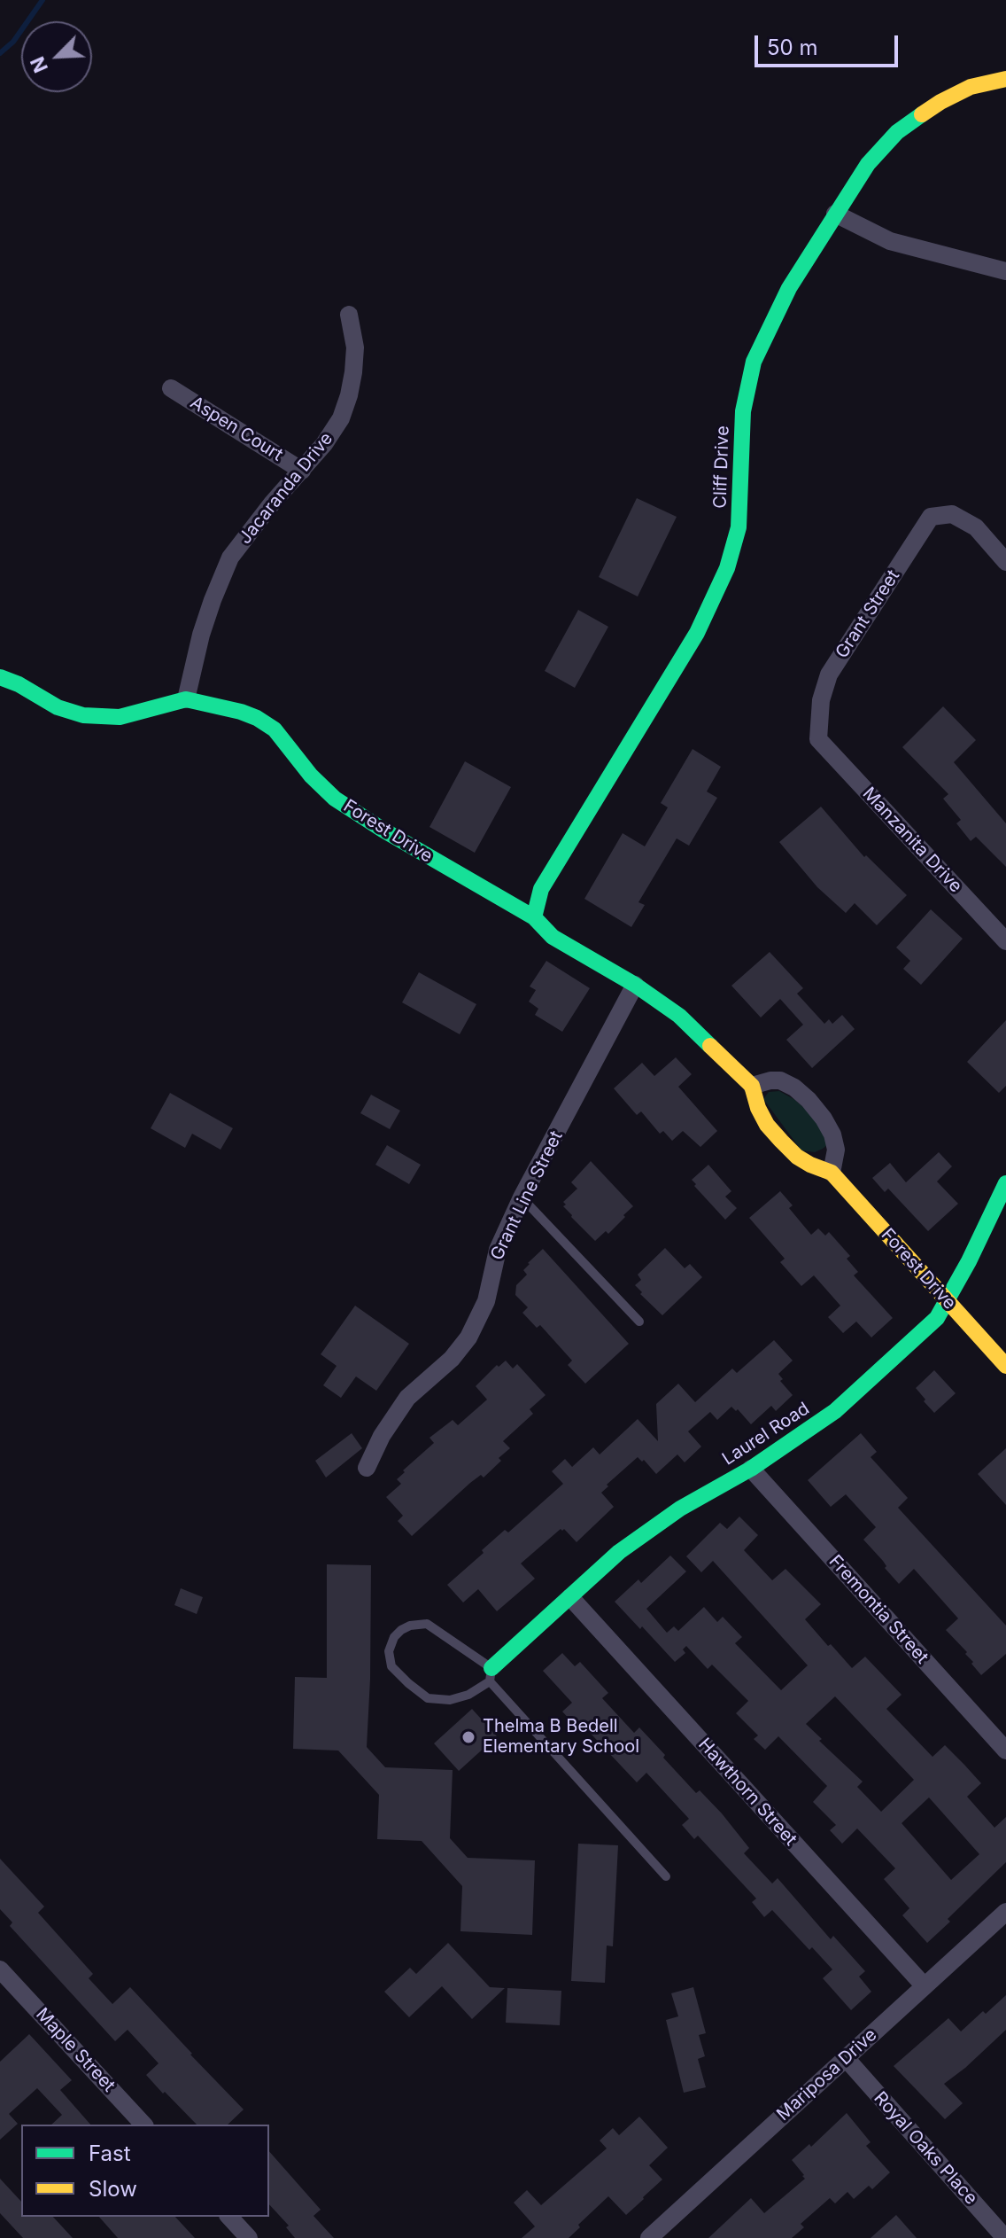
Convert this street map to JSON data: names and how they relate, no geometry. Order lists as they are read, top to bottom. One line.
{"streets":{"street":["Aspen Court","Cliff Drive","Jacaranda Drive","Grant Street","Forest Drive","Manzanita Drive","Grant Line Street","Laurel Road","Fremontia Street","Hawthorn Street","Maple Street","Mariposa Drive","Royal Oaks Place"]},"crossings":[["Aspen Court","Jacaranda Drive"],["Cliff Drive","Forest Drive"],["Jacaranda Drive","Forest Drive"],["Grant Street","Manzanita Drive"],["Forest Drive","Grant Line Street"],["Forest Drive","Laurel Road"],["Laurel Road","Fremontia Street"],["Laurel Road","Hawthorn Street"],["Hawthorn Street","Mariposa Drive"],["Mariposa Drive","Royal Oaks Place"]],"places":["Thelma B Bedell Elementary School"],"legend":["Fast","Slow"],"scale_bar":"50 m","north":"bottom left"}
